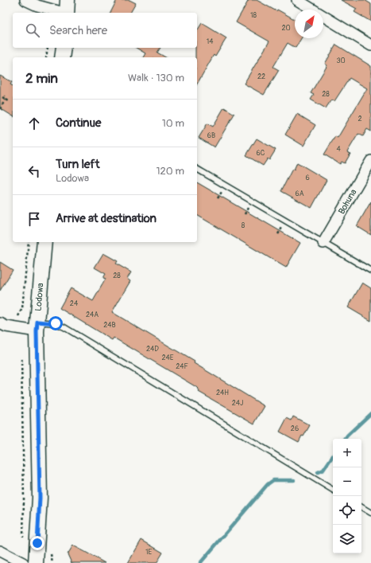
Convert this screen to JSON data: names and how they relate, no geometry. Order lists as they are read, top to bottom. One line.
{"streets":{"street":["Bohuna","Lodowa"]},"house_numbers":["18","20","14","30","22","28","2","6B","4","6C","6","6A","8","28","24","24A","24B","24D","24E","24F","24H","24J","26","1E"],"north":"top right","page":{"search":"Search here","heading":["2 min","Walk · 130 m"],"list":[["Continue","10 m"],["Turn left","Lodowa","120 m"],"Arrive at destination"],"map_buttons":["+","−"]}}
